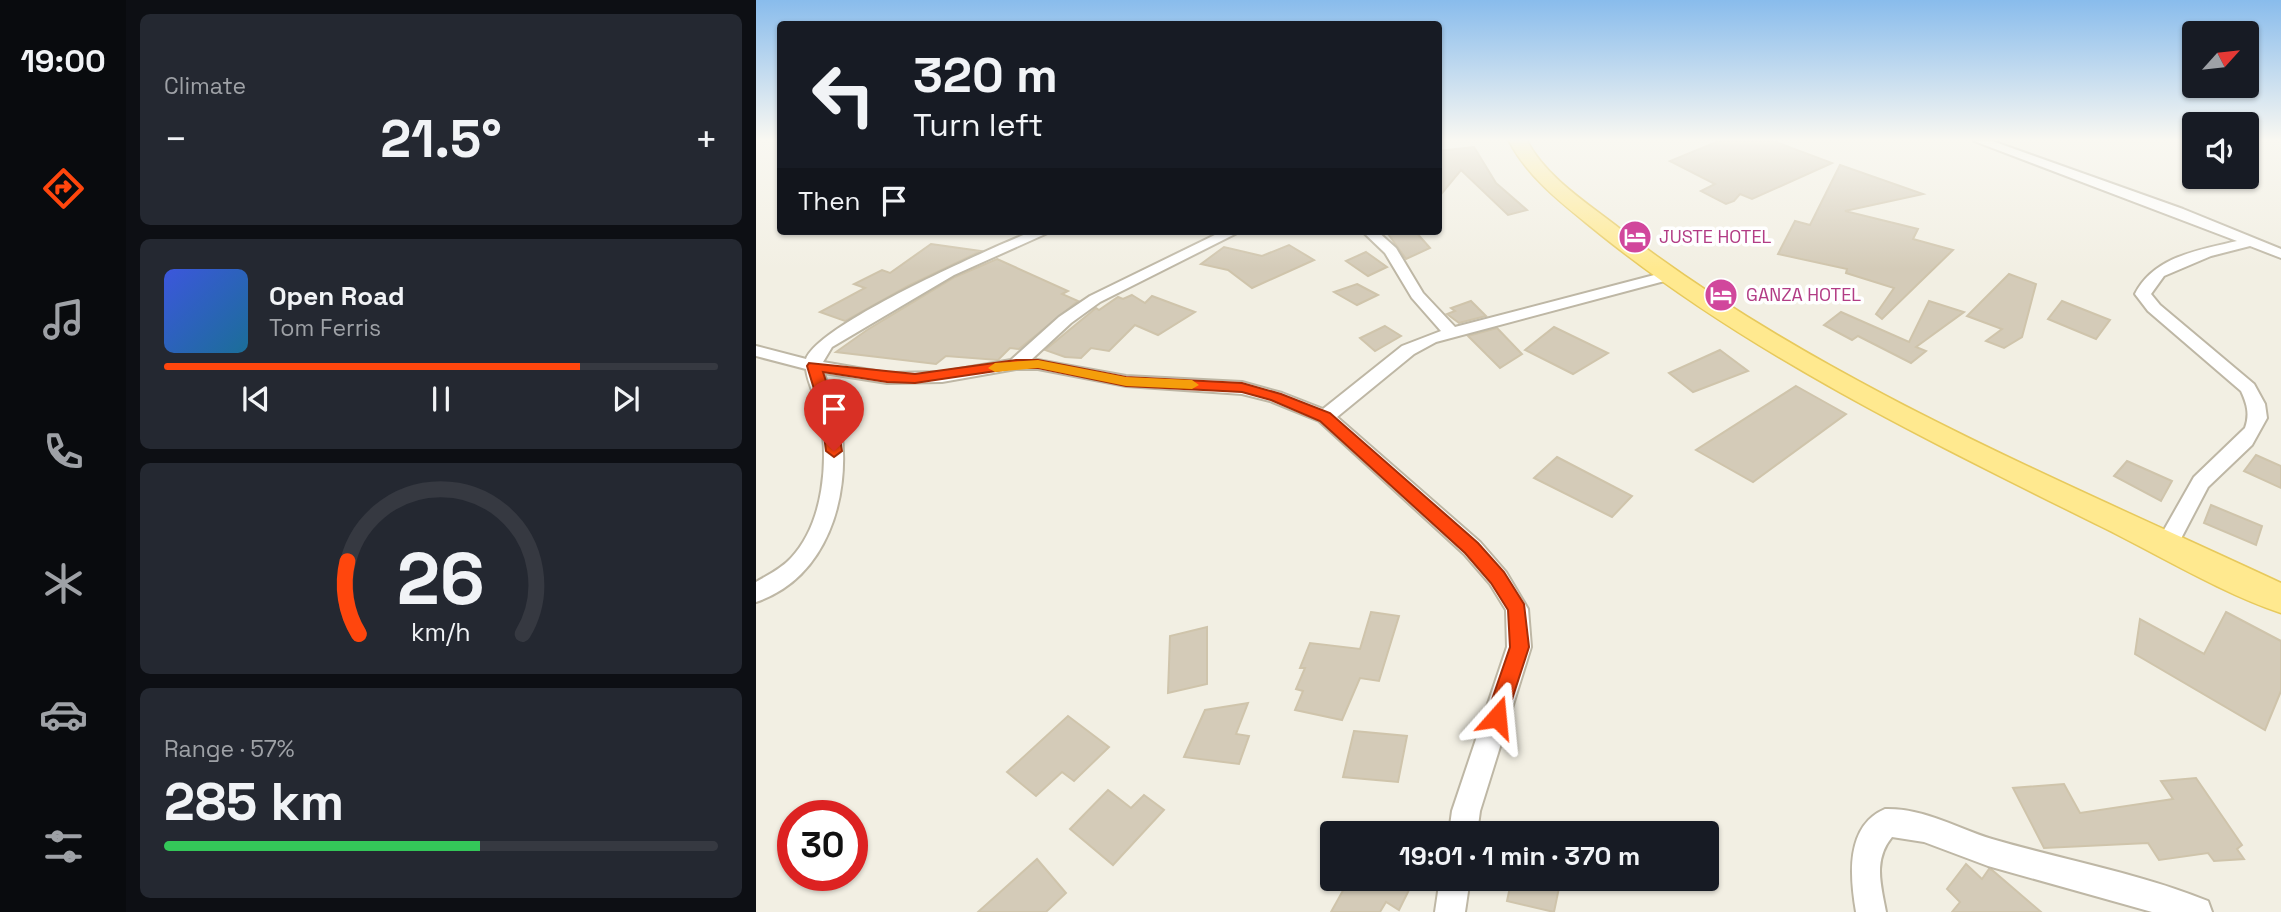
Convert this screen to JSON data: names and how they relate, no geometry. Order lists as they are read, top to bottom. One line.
{"places":{"hotel":["JUSTE HOTEL","GANZA HOTEL"]},"north":"top right","page":{"tabs":"19:00","tile":["Climate",["Range · 57%","285 km"]],"turn":["320 m","Turn left"],"heat":["−","21.5°","+"],"then":"Then","song":["Open Road","Tom Ferris"],"limit":"30","trip":"19:01 · 1 min · 370 m","gauge":["26","km/h"]}}
